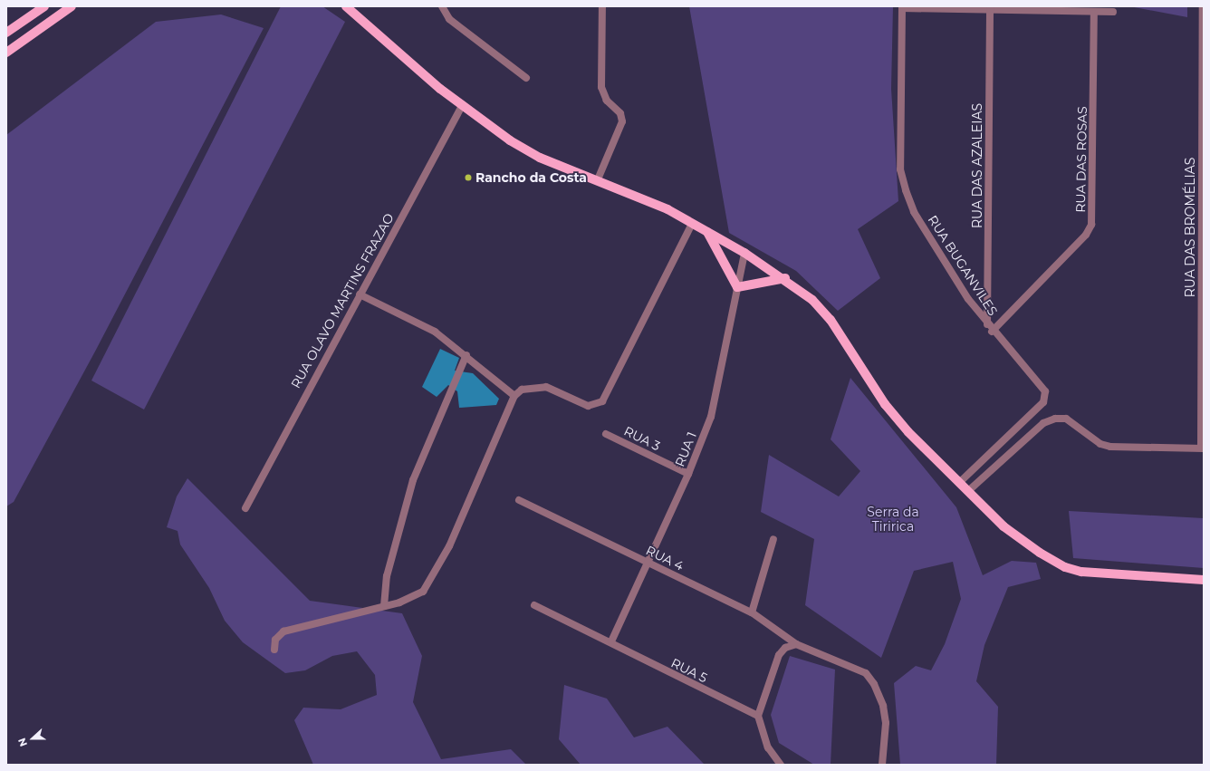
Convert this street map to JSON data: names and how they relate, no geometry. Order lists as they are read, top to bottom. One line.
{"streets":{"street":["RUA DAS ROSAS","RUA DAS AZALEIAS","RUA DAS BROMÉLIAS","RUA BUGANVILES","RUA OLAVO MARTINS FRAZAO","RUA 3","RUA 1","RUA 4","RUA 5"]},"crossings":[["RUA DAS ROSAS","RUA DAS AZALEIAS"],["RUA DAS ROSAS","RUA BUGANVILES"],["RUA DAS AZALEIAS","RUA BUGANVILES"],["RUA 3","RUA 1"],["RUA 1","RUA 4"],["RUA 1","RUA 5"]],"parks":["Serra da Tiririca"],"places":["Rancho da Costa"],"north":"left"}
